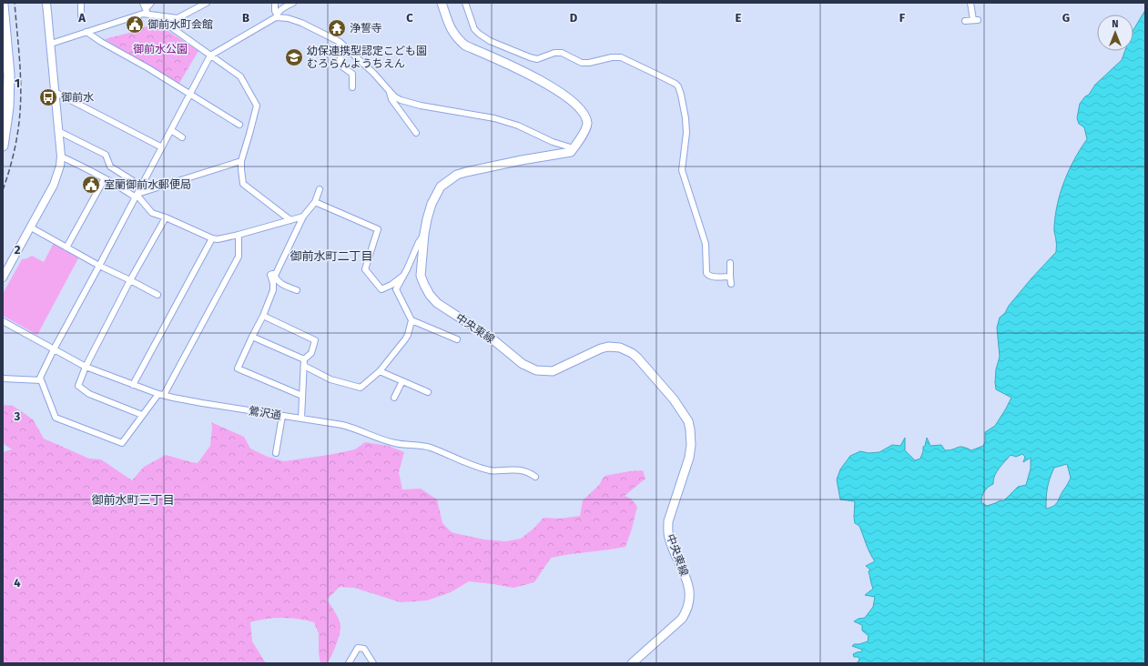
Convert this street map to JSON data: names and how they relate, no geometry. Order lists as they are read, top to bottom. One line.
{"streets":{"main road":["中央東線"],"street":["鶯沢通"]},"districts":["御前水町二丁目","御前水町三丁目"],"parks":["御前水公園"],"places":{"public building":["御前水町会館","室蘭御前水郵便局"],"temple":["浄誓寺"],"school or university":["幼保連携型認定こども園 むろらんようちえん"],"bus stop":["御前水"]},"north":"top","grid":{"columns":["A","B","C","D","E","F","G"],"rows":["1","2","3","4"]}}
